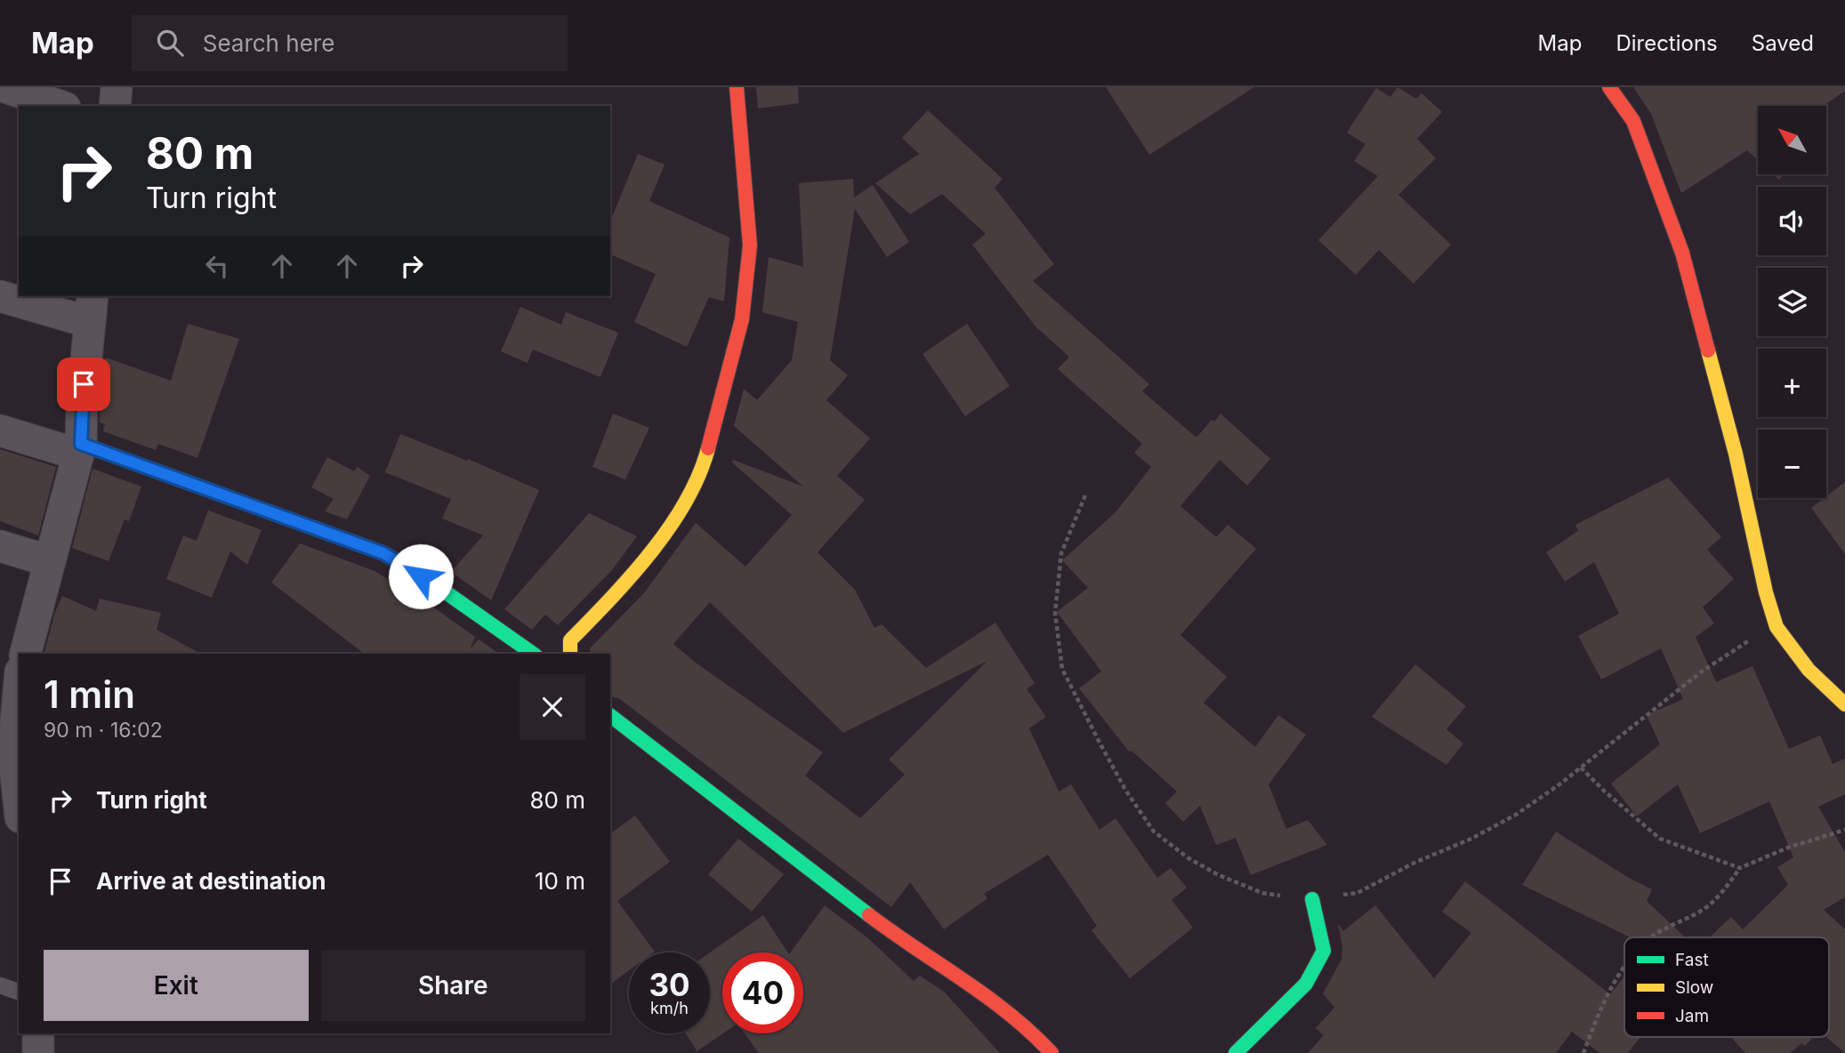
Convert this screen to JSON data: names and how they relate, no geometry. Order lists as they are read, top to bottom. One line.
{"legend":["Fast","Slow","Jam"],"north":"top left","page":{"header":"Map","search":"Search here","nav":["Map","Directions","Saved"],"map_buttons":["+","−"],"turn":["80 m","Turn right"],"heading":["1 min","90 m · 16:02"],"list":[{"name":"Turn right","value":"80 m"},{"name":"Arrive at destination","value":"10 m"}],"buttons":["Exit","Share"],"speed":"30 km/h","limit":"40"}}
